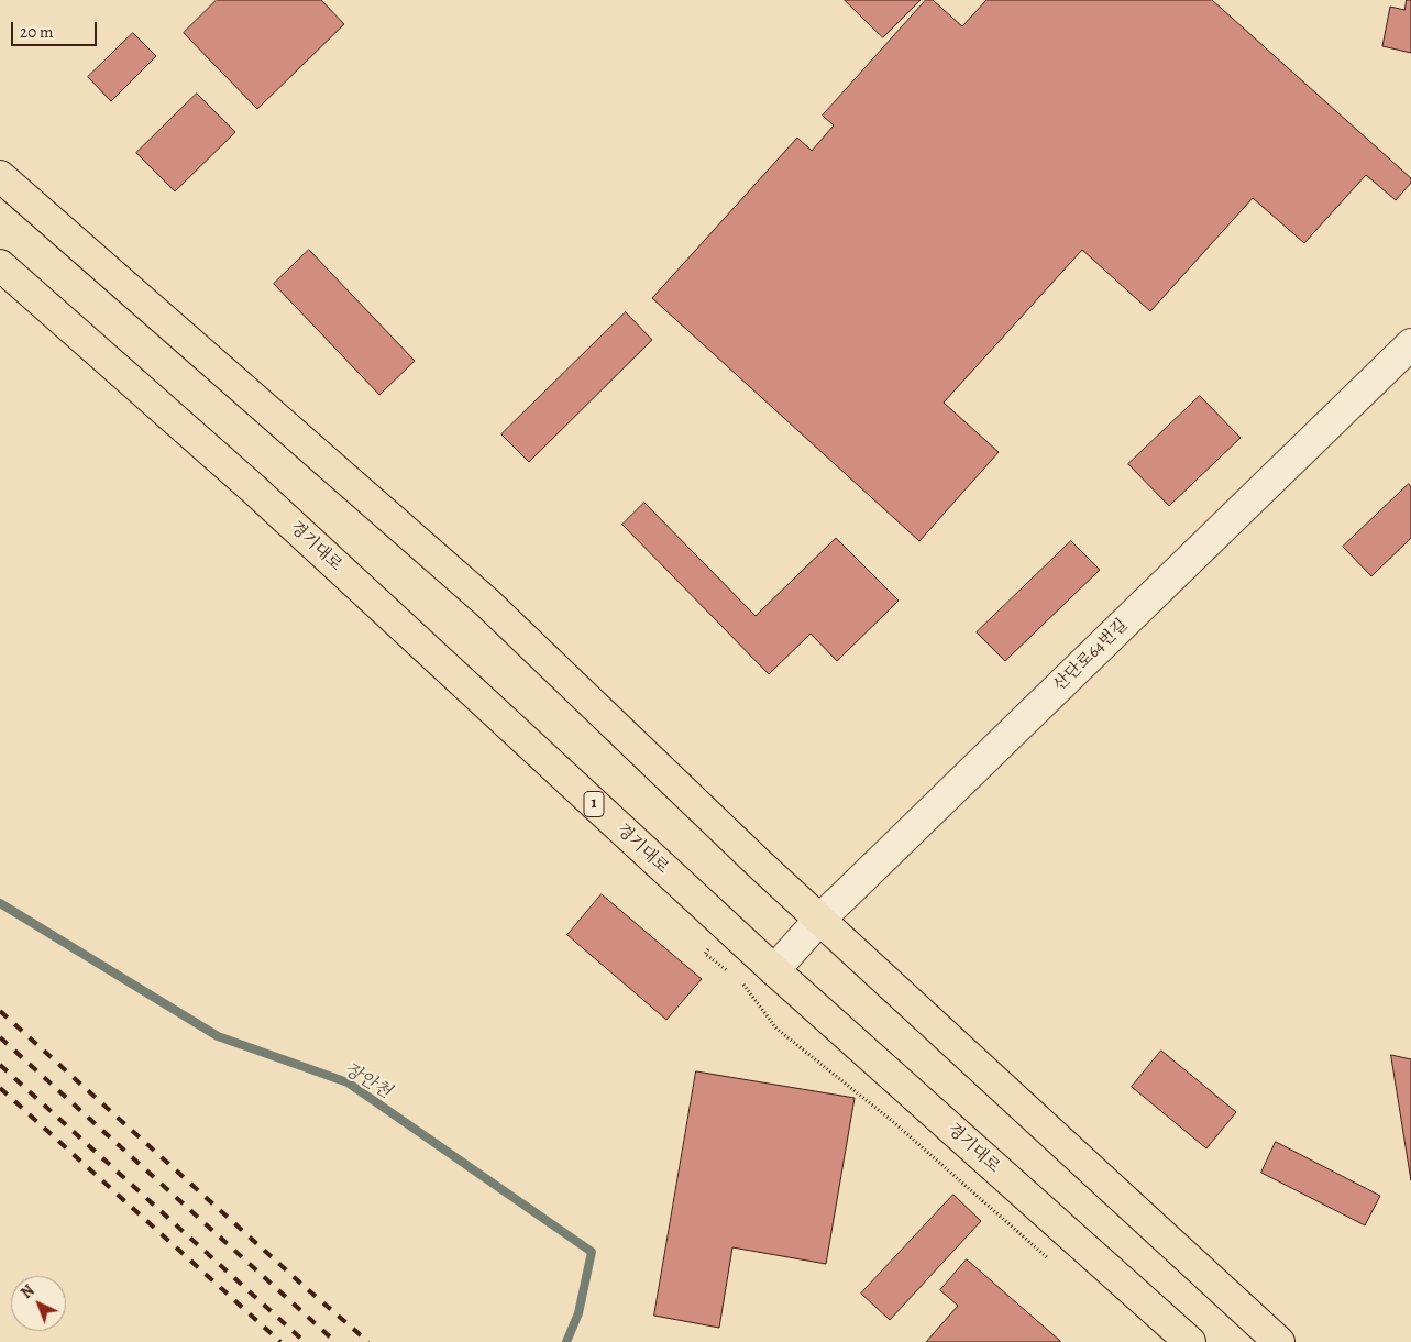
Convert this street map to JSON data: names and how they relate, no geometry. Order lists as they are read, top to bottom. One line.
{"streets":{"main road":["경기대로","1"],"street":["산단로64번길"]},"crossings":[["경기대로","산단로64번길"]],"water":["장안천"],"scale_bar":"20 m","north":"top left"}
